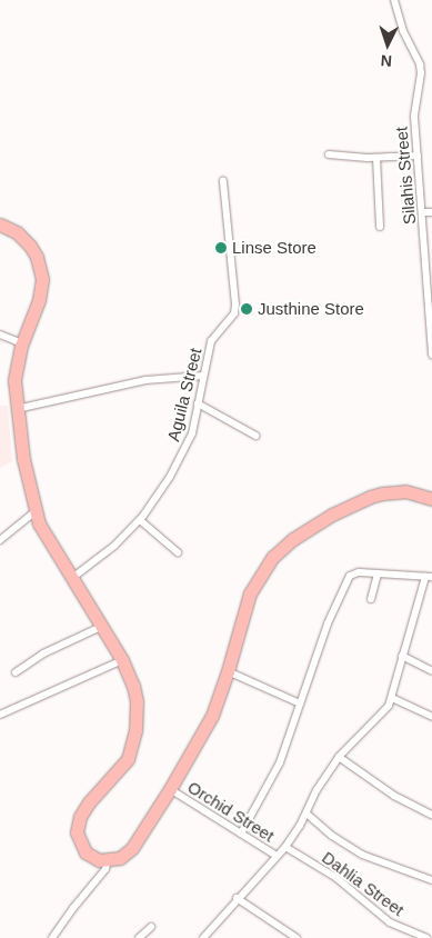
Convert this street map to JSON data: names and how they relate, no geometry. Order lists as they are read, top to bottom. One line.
{"streets":{"street":["Silahis Street","Aguila Street","Orchid Street","Dahlia Street"]},"places":["Linse Store","Justhine Store"],"north":"bottom"}
